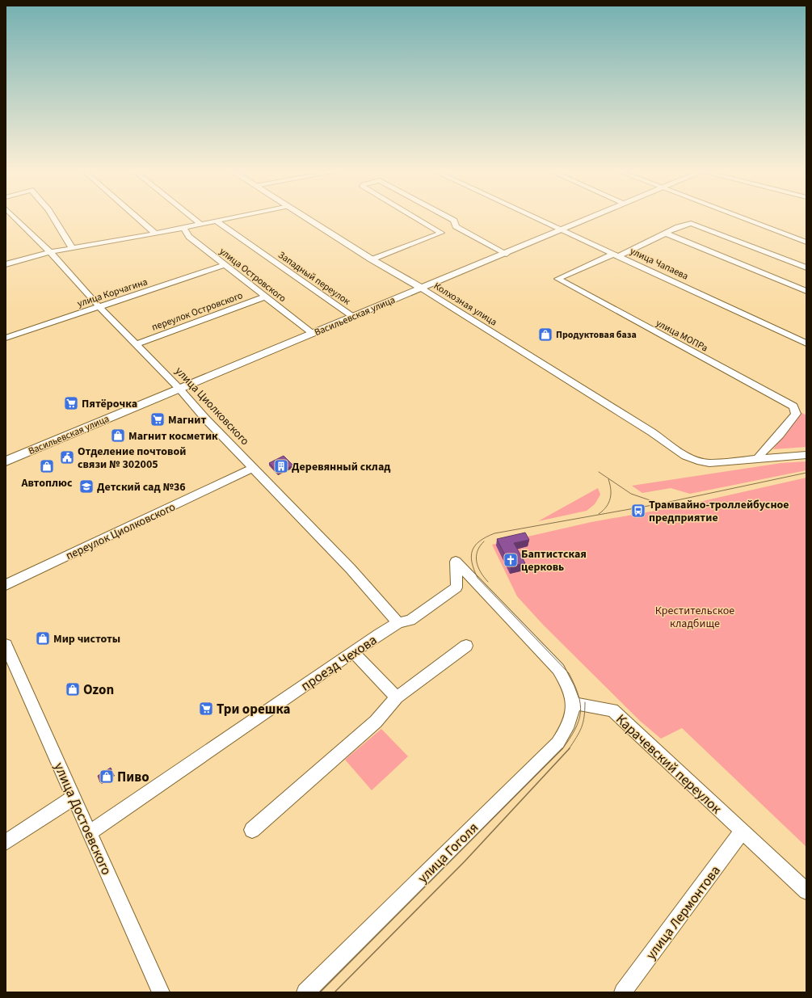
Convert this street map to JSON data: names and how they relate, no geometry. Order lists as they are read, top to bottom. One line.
{"streets":{"main road":["Колхозная улица","Васильевская улица"],"street":["улица Чапаева","улица Островского","Западный переулок","улица Корчагина","переулок Островского","улица МОПРа","улица Циолковского","переулок Циолковского","проезд Чехова","Карачевский переулок","улица Достоевского","улица Гоголя","улица Лермонтова"]},"crossings":[["улица Чапаева","Васильевская улица"],["улица Чапаева","улица МОПРа"],["улица Островского","улица Корчагина"],["улица Островского","переулок Островского"],["улица Островского","Васильевская улица"],["Западный переулок","Васильевская улица"],["улица Корчагина","улица Циолковского"],["Колхозная улица","Васильевская улица"],["Колхозная улица","улица МОПРа"],["переулок Островского","улица Циолковского"],["Васильевская улица","улица Циолковского"],["улица Циолковского","переулок Циолковского"],["улица Циолковского","проезд Чехова"],["проезд Чехова","Карачевский переулок"],["проезд Чехова","улица Достоевского"],["проезд Чехова","улица Гоголя"],["Карачевский переулок","улица Гоголя"],["Карачевский переулок","улица Лермонтова"]],"parks":["Крестительское кладбище"],"places":{"shop":["Продуктовая база","Магнит косметик","Автоплюс","Мир чистоты","Ozon","Пиво"],"supermarket":["Пятёрочка","Магнит","Три орешка"],"public building":["Отделение почтовой связи № 302005"],"building":["Деревянный склад"],"school or university":["Детский сад №36"],"bus stop":["Трамвайно-троллейбусное предприятие"],"church":["Баптистская церковь"]}}
